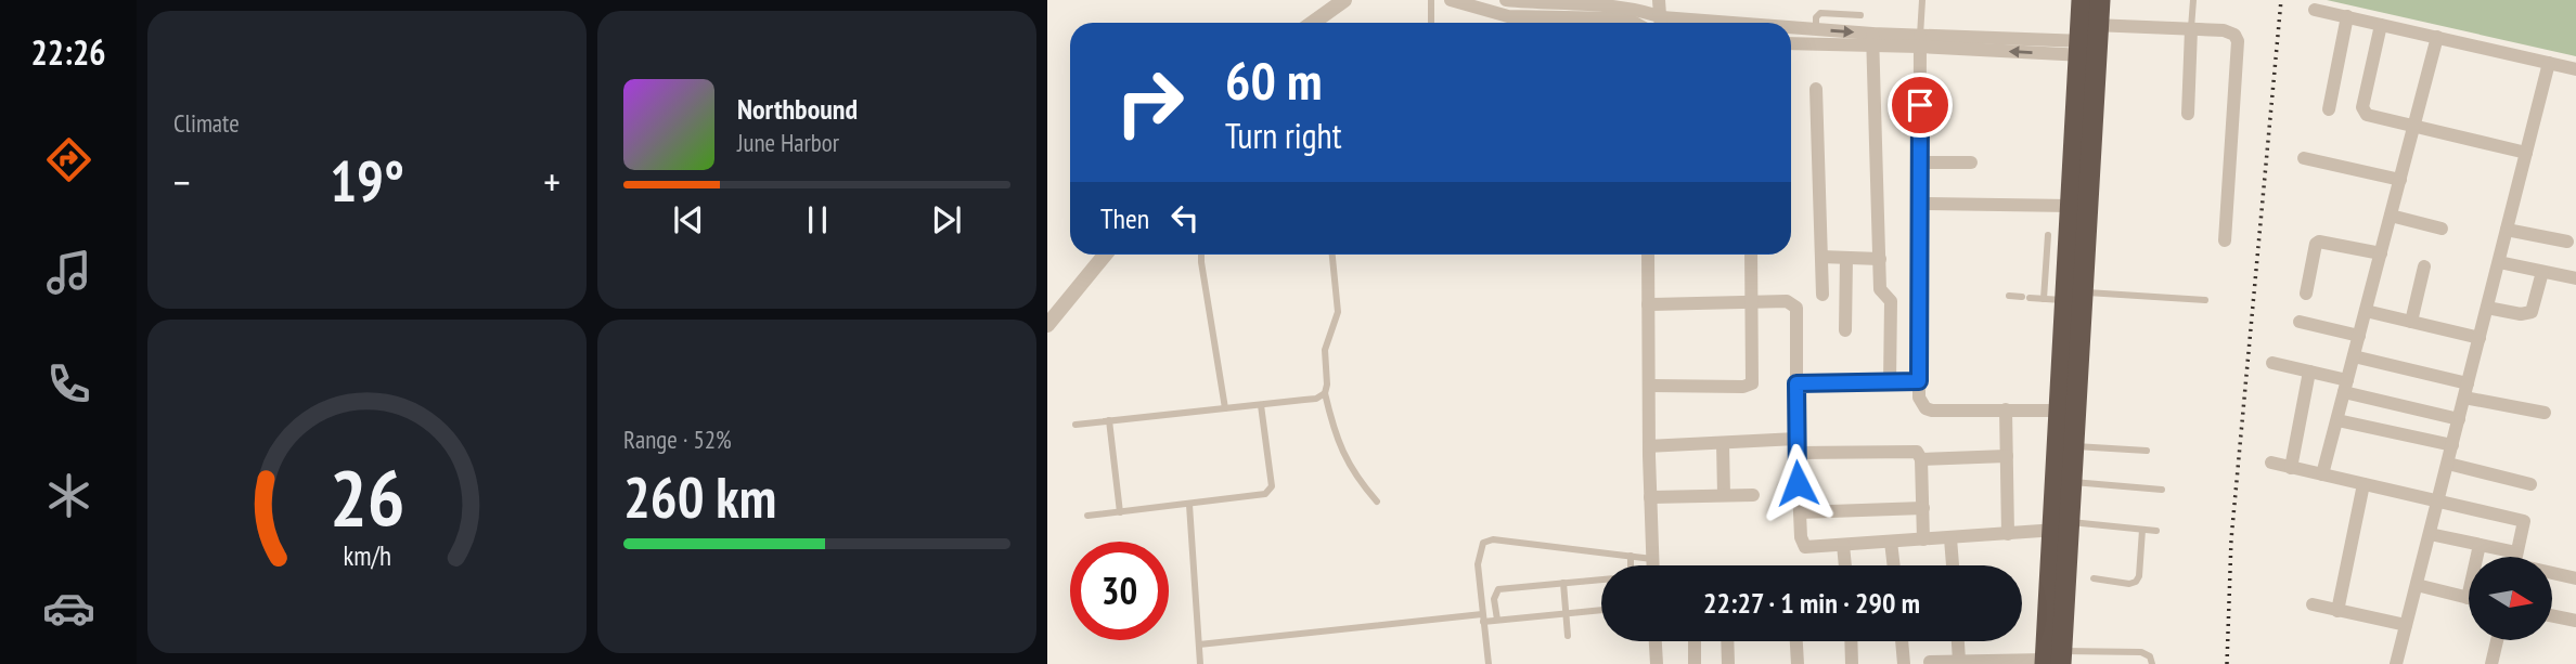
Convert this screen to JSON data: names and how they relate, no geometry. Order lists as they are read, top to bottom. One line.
{"north":"right","page":{"tabs":"22:26","tile":["Climate",["Range · 52%","260 km"]],"turn":["60 m","Turn right"],"song":["Northbound","June Harbor"],"heat":["−","19°","+"],"then":"Then","limit":"30","trip":"22:27 · 1 min · 290 m","gauge":["26","km/h"]}}
